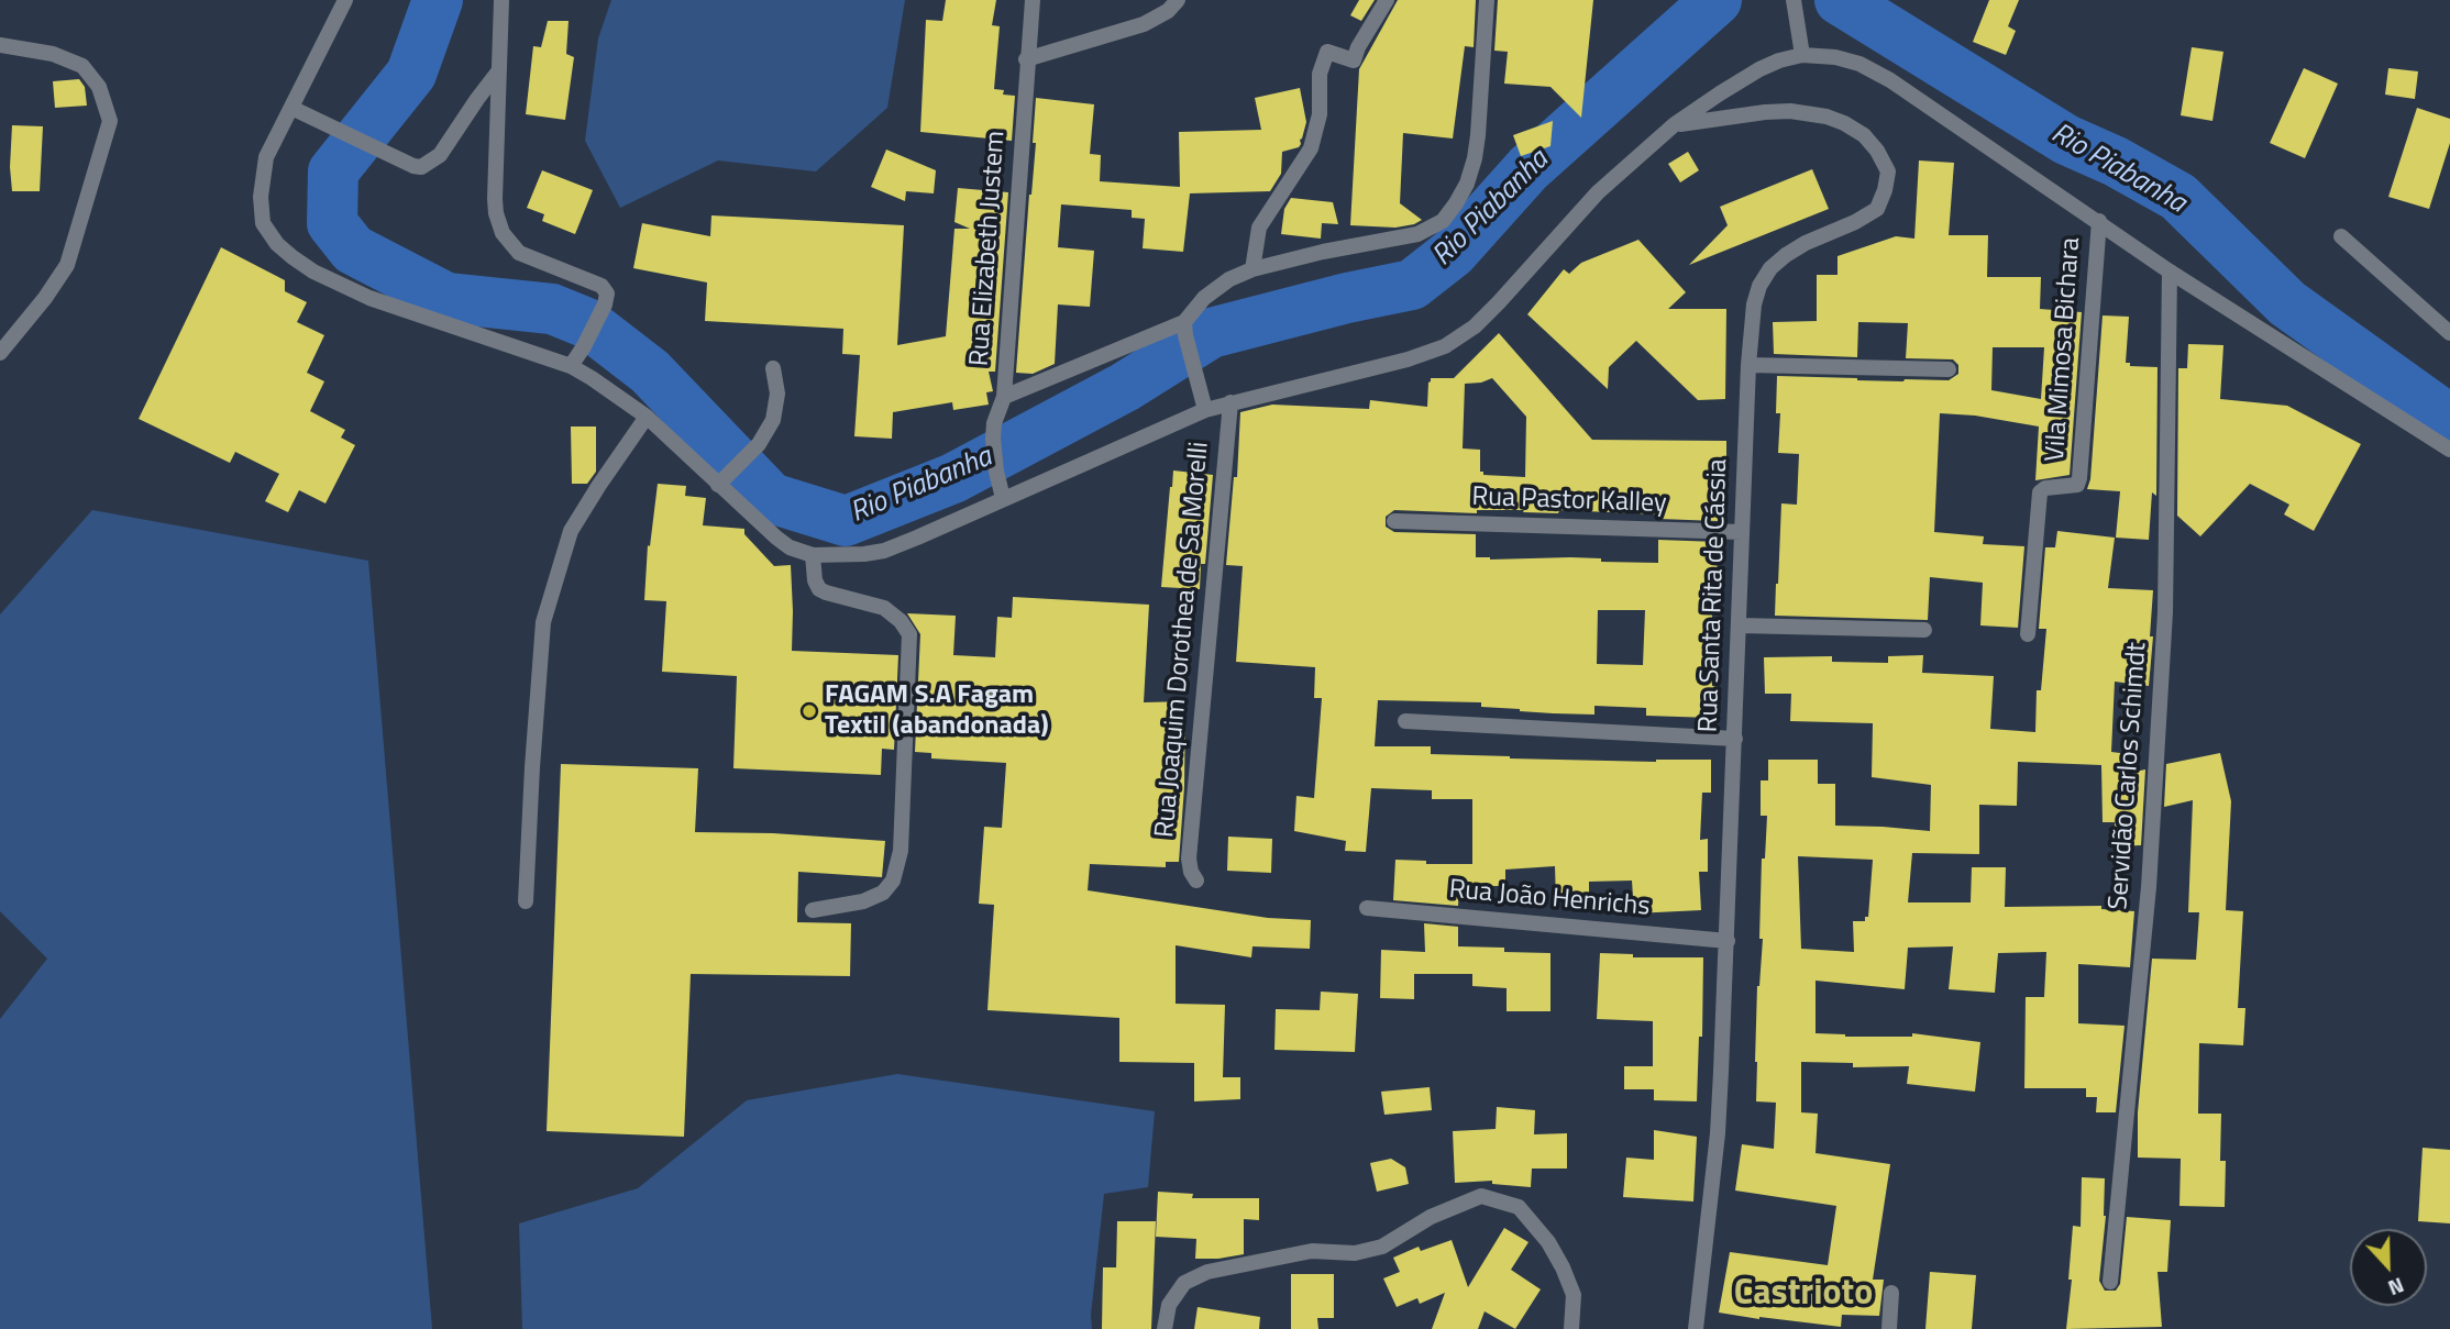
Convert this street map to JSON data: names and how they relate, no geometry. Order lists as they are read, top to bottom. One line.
{"streets":{"street":["Rua Elizabeth Justem","Vila Mimosa Bichara","Rua Pastor Kalley","Rua Santa Rita de Cássia","Rua Joaquim Dorothea de Sa Morelli","Servidão Carlos Schimdt","Rua João Henrichs"]},"crossings":[["Rua Pastor Kalley","Rua Santa Rita de Cássia"],["Rua Santa Rita de Cássia","Rua João Henrichs"]],"districts":["Castrioto"],"water":["Rio Piabanha"],"places":["FAGAM S.A Fagam Textil (abandonada)"],"north":"bottom"}
